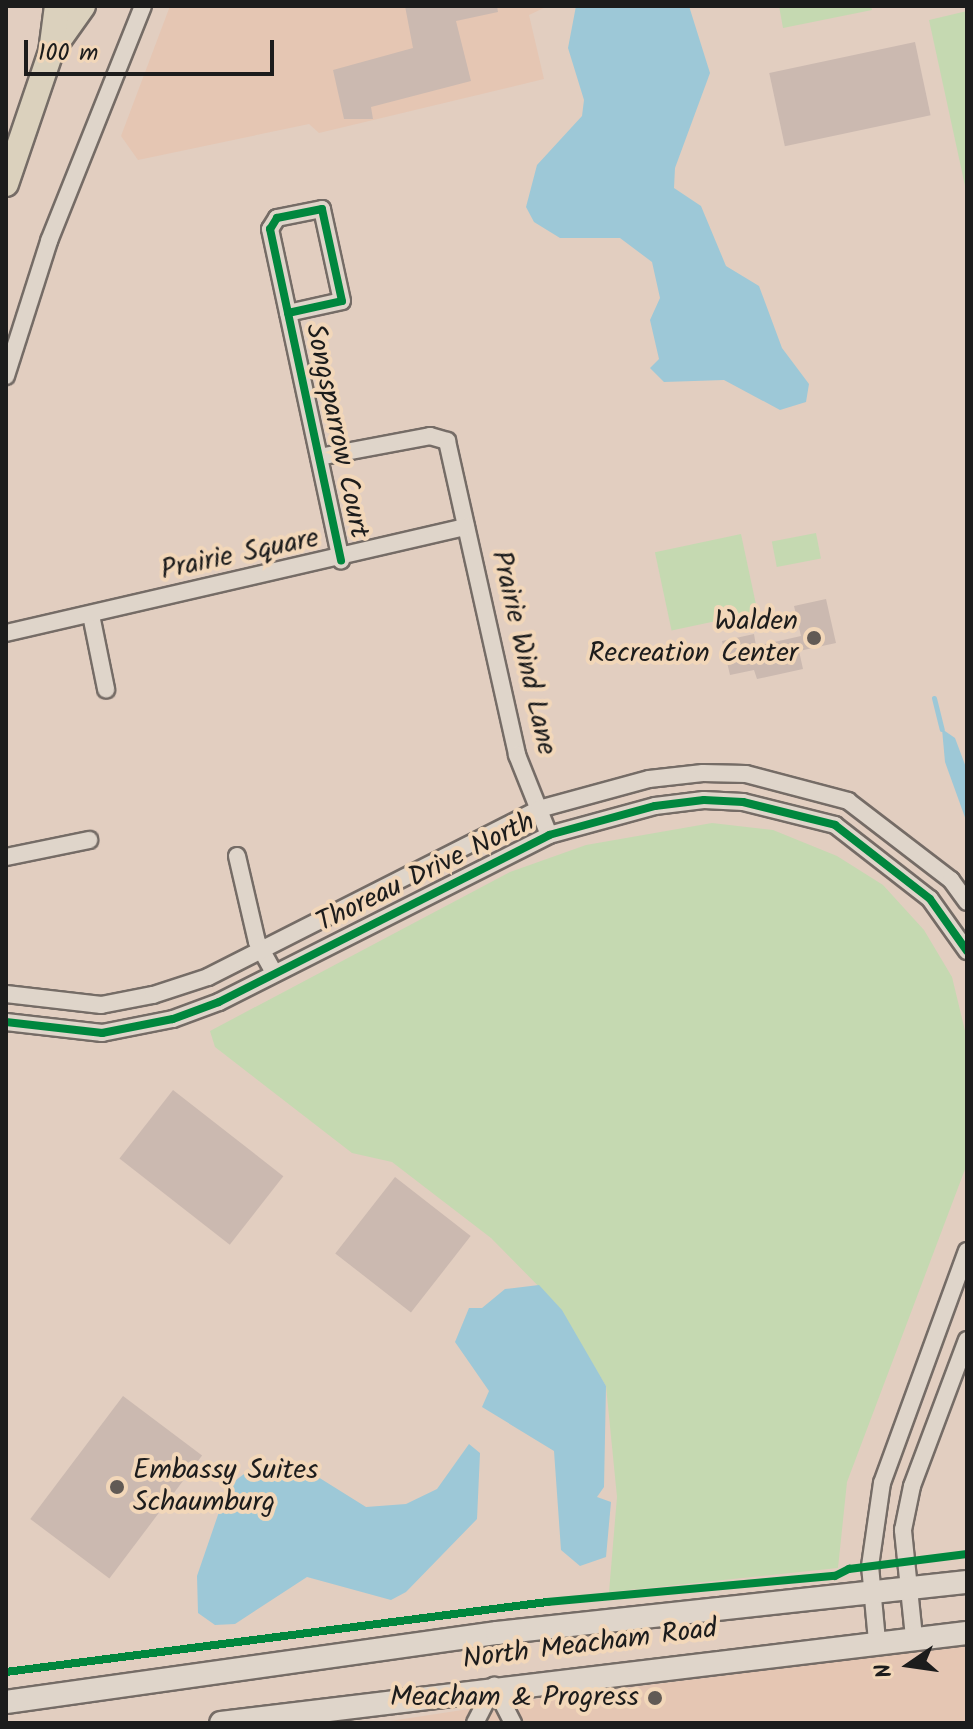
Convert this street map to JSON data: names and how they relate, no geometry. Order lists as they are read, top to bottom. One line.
{"streets":{"main road":["North Meacham Road"],"street":["Songsparrow Court","Prairie Square","Prairie Wind Lane","Thoreau Drive North"]},"crossings":[["Songsparrow Court","Prairie Square"],["Prairie Square","Prairie Wind Lane"],["Prairie Wind Lane","Thoreau Drive North"]],"places":["Walden Recreation Center","Embassy Suites Schaumburg","Meacham & Progress"],"scale_bar":"100 m","north":"left"}
